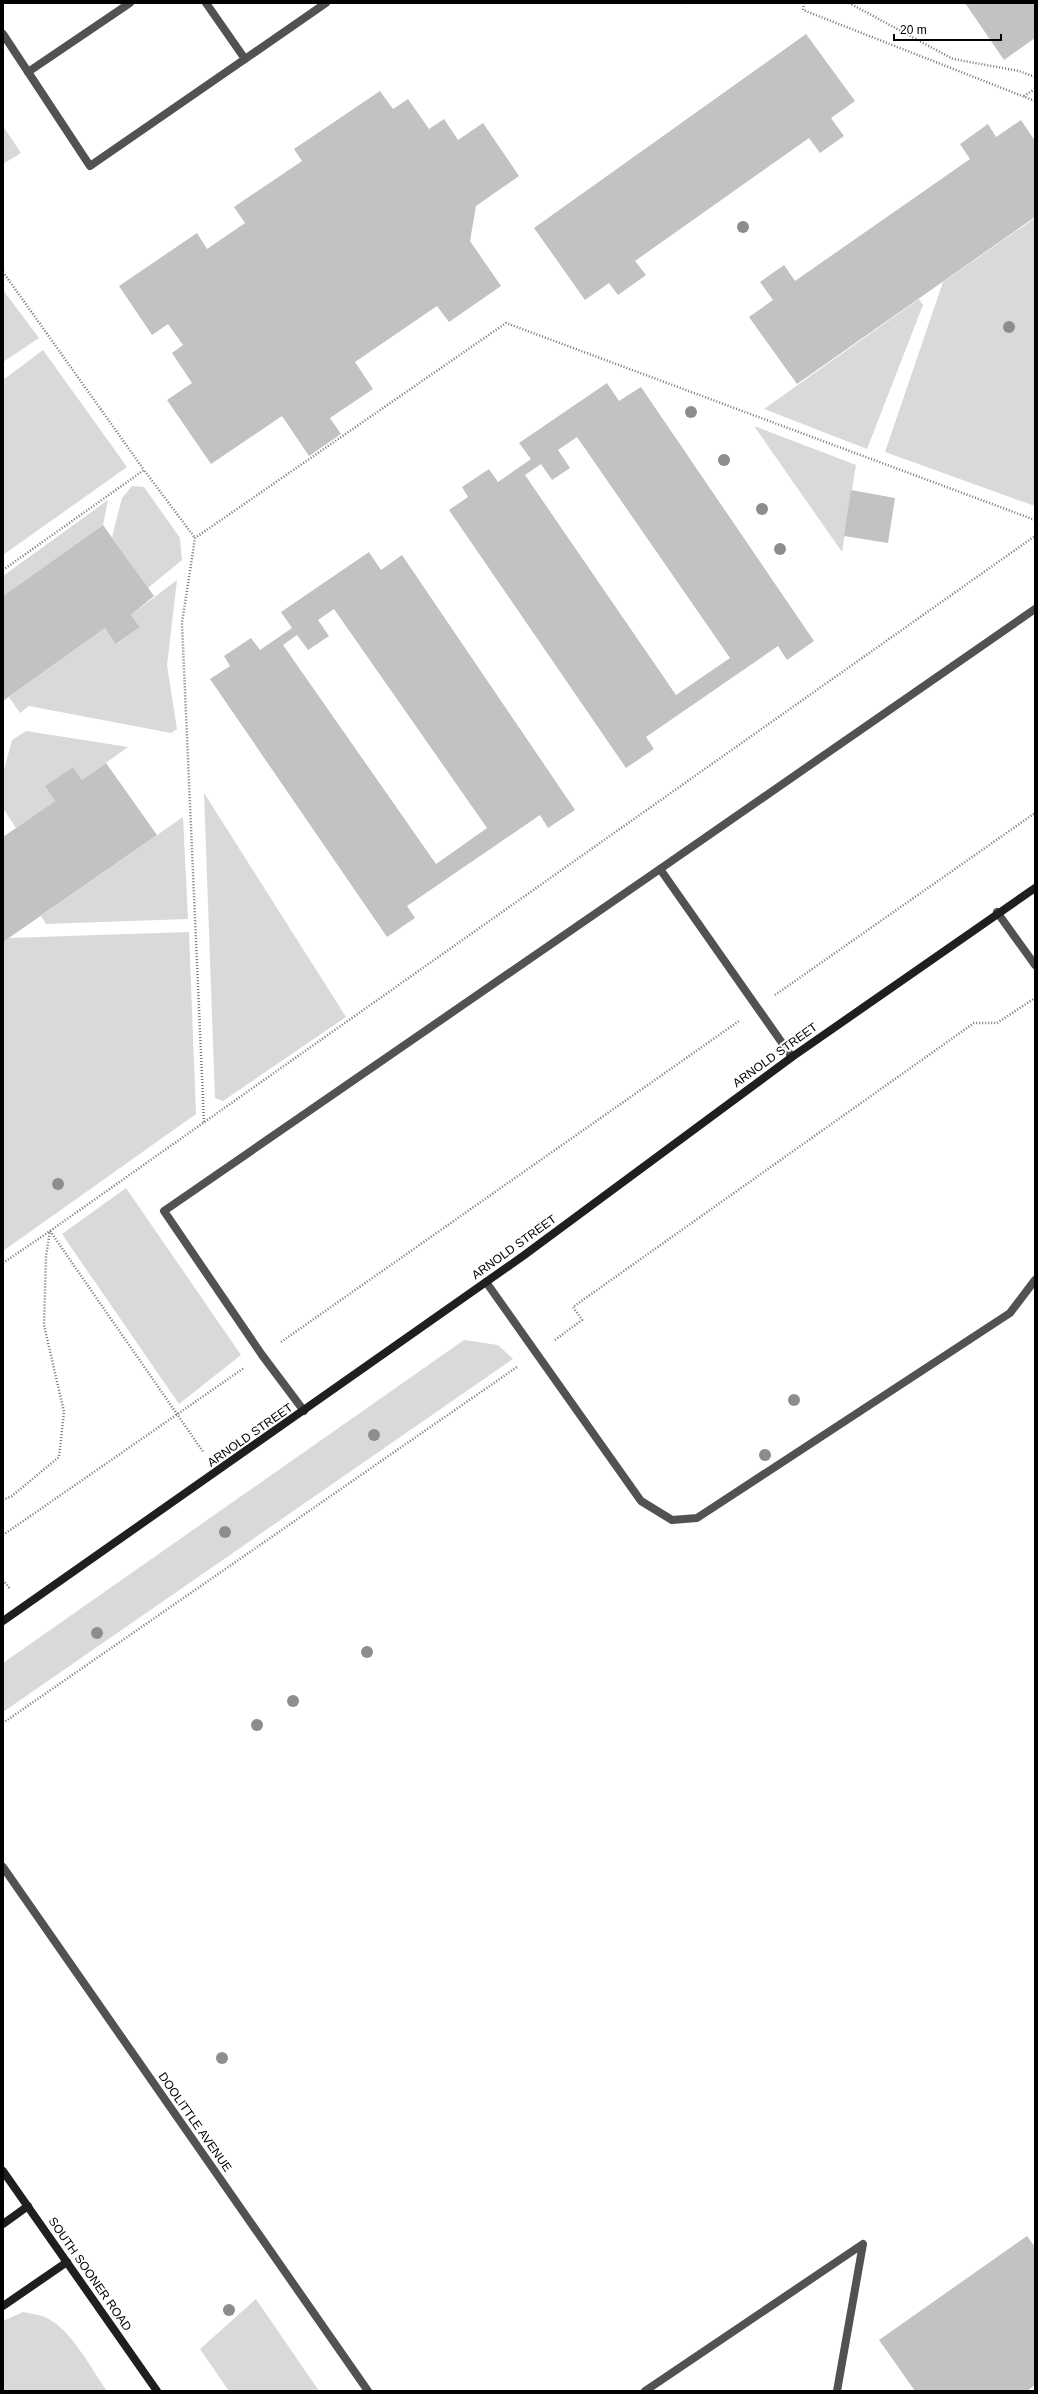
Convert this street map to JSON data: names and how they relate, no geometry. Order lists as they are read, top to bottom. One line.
{"streets":{"main road":["ARNOLD STREET","SOUTH SOONER ROAD"],"street":["DOOLITTLE AVENUE"]},"scale_bar":"20 m"}
